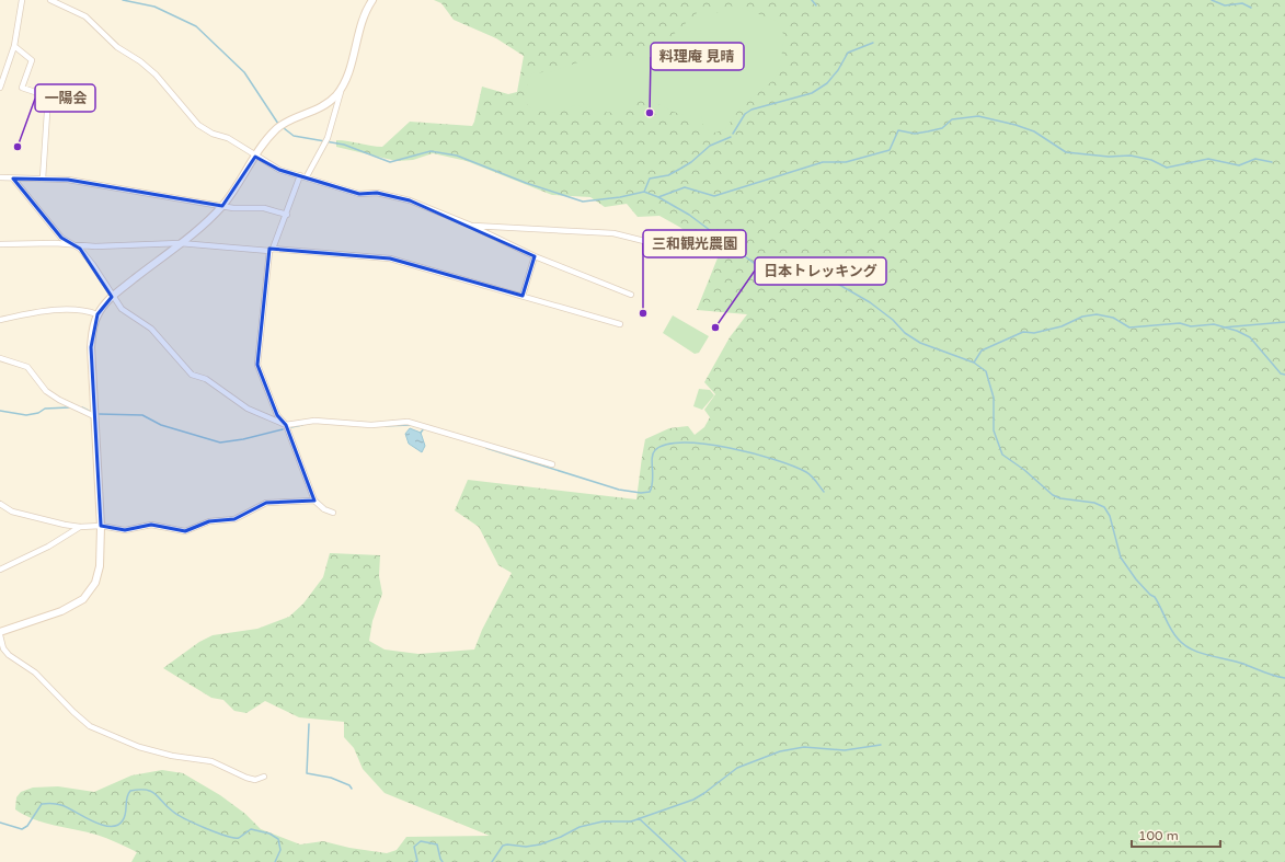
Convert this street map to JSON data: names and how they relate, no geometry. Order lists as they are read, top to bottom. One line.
{"places":["料理庵 見晴","一陽会","三和観光農園","日本トレッキング"],"scale_bar":"100 m"}
